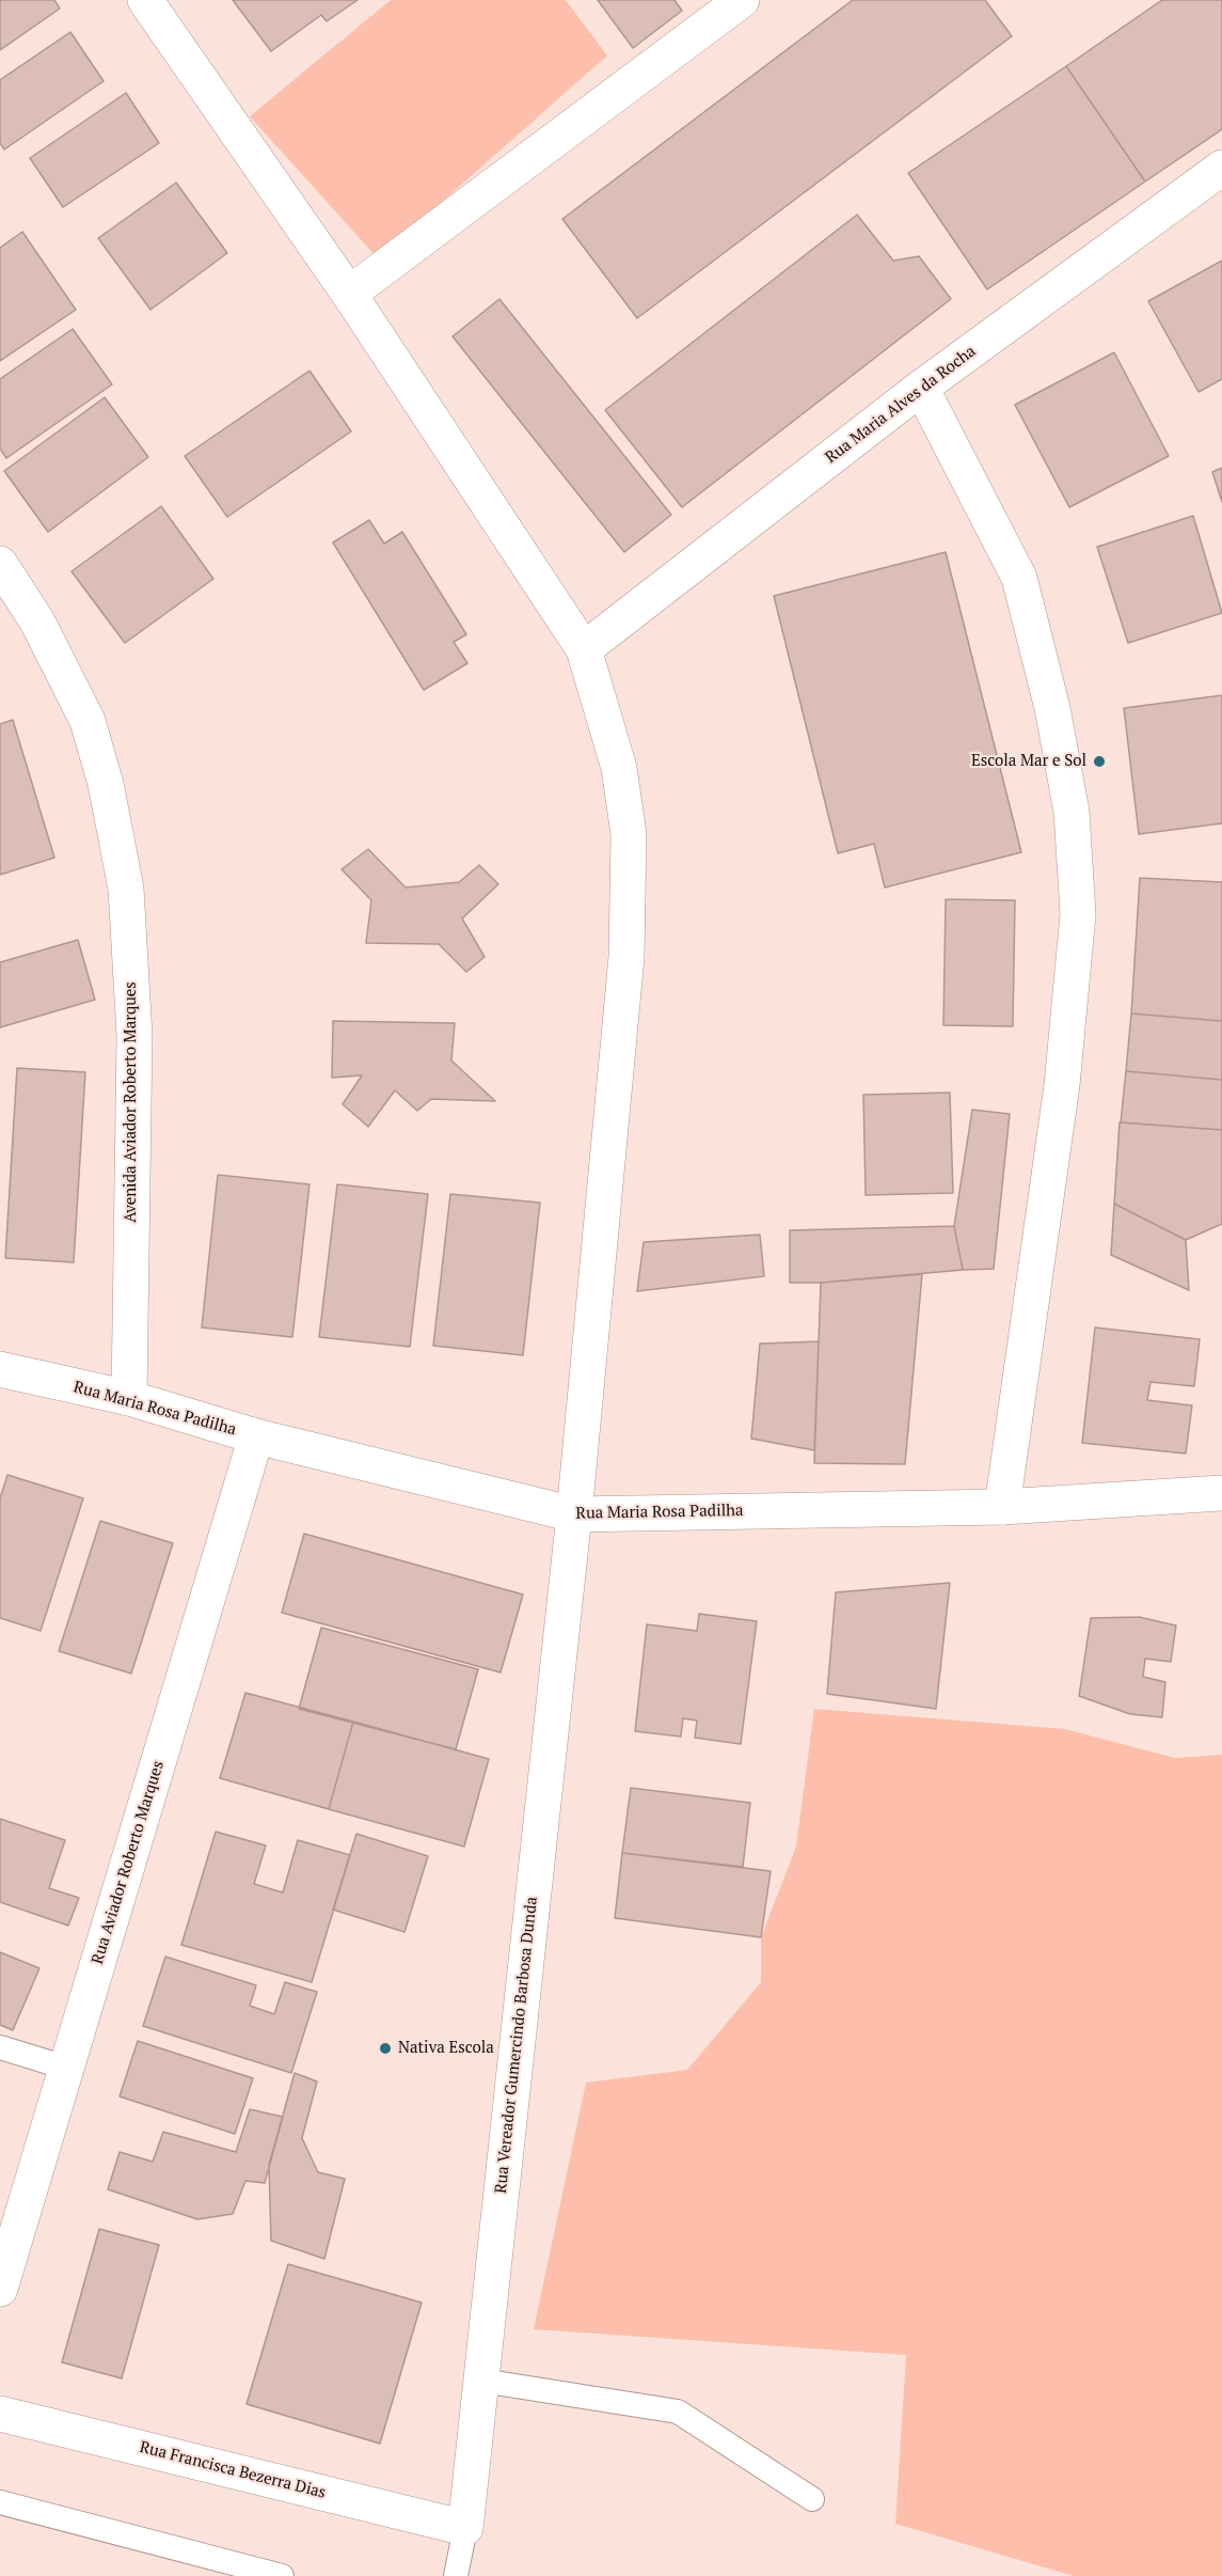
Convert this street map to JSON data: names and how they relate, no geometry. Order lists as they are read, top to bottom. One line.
{"streets":{"street":["Rua Maria Alves da Rocha","Avenida Aviador Roberto Marques","Rua Maria Rosa Padilha","Rua Aviador Roberto Marques","Rua Vereador Gumercindo Barbosa Dunda","Rua Francisca Bezerra Dias"]},"crossings":[["Rua Maria Alves da Rocha","Rua Vereador Gumercindo Barbosa Dunda"],["Avenida Aviador Roberto Marques","Rua Maria Rosa Padilha"],["Rua Maria Rosa Padilha","Rua Aviador Roberto Marques"],["Rua Maria Rosa Padilha","Rua Vereador Gumercindo Barbosa Dunda"],["Rua Vereador Gumercindo Barbosa Dunda","Rua Francisca Bezerra Dias"]],"places":["Escola Mar e Sol","Nativa Escola"]}
